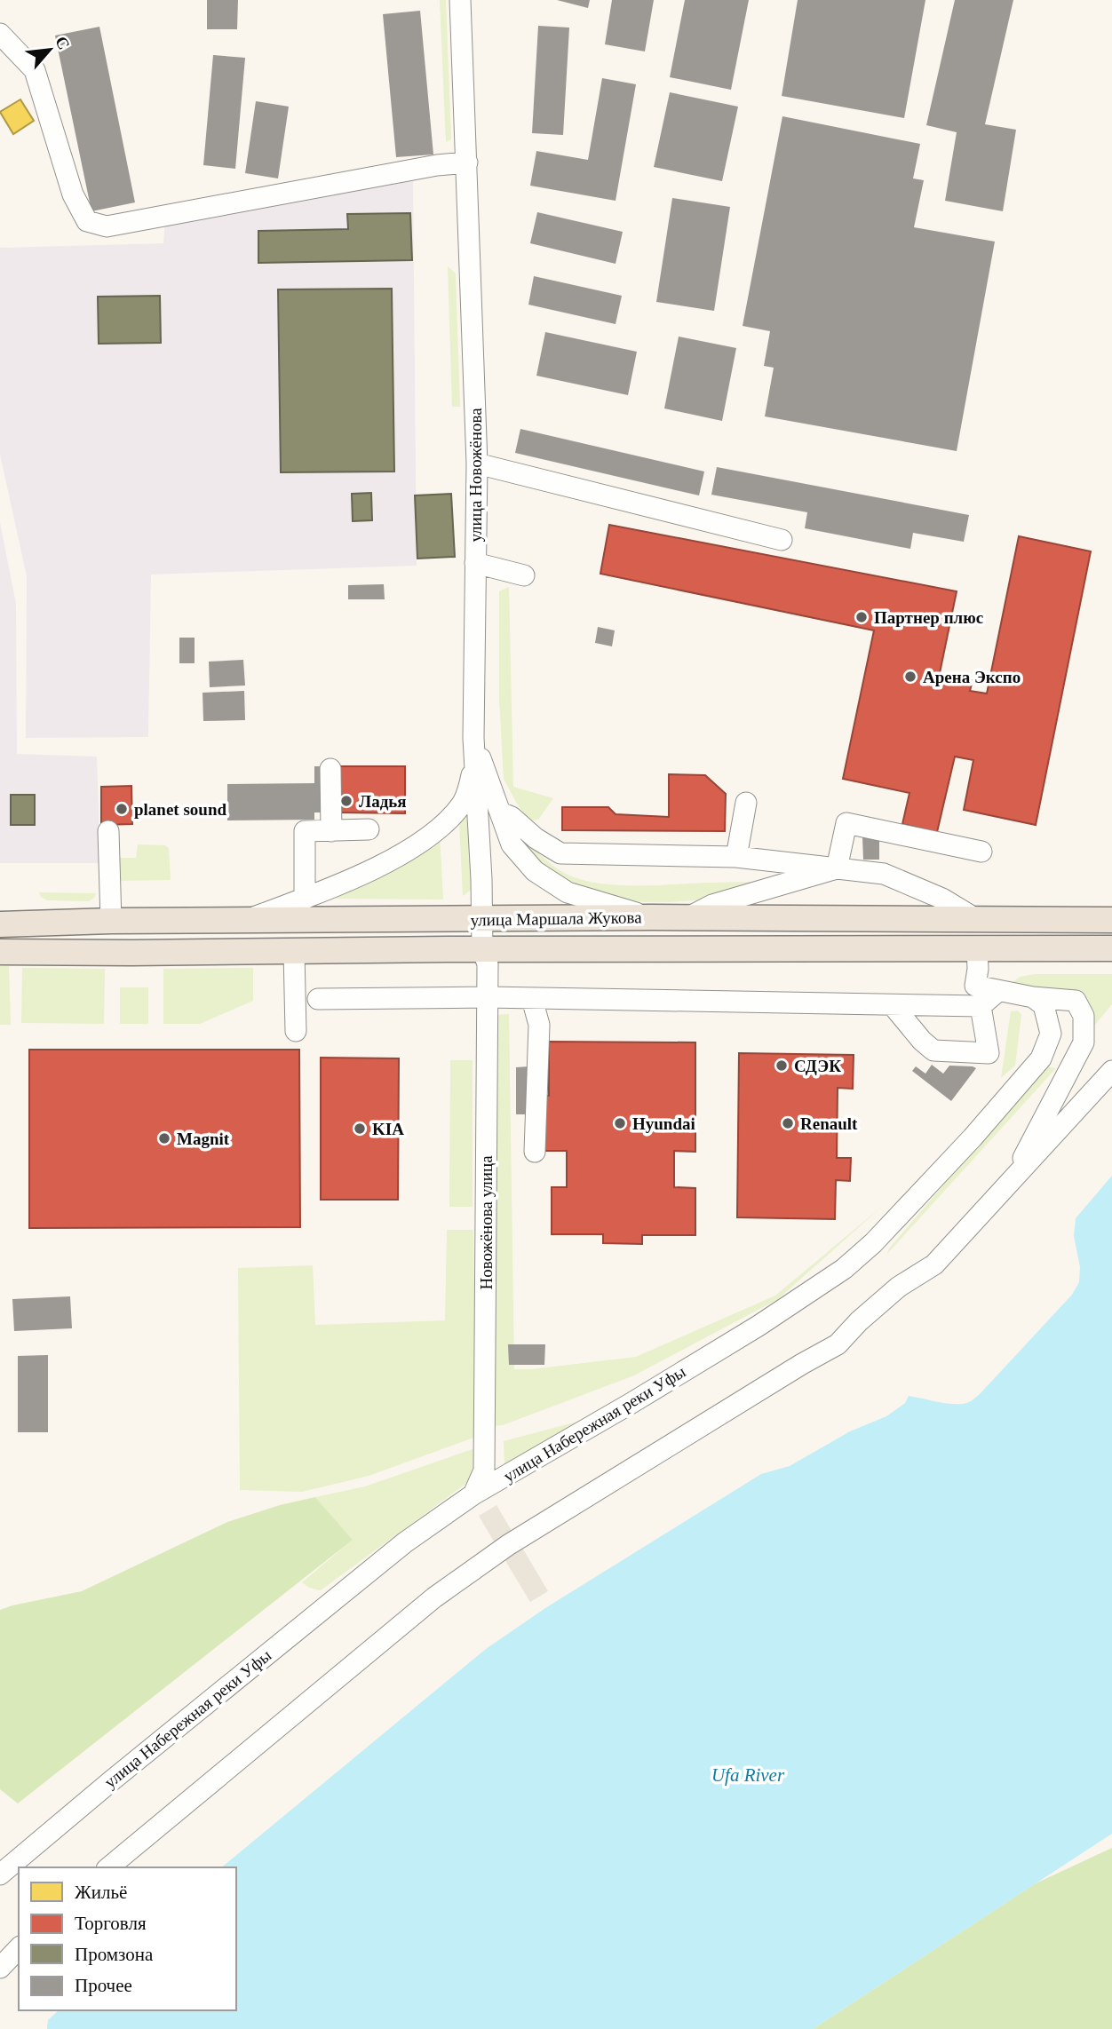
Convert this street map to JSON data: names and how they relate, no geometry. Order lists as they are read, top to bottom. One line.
{"streets":{"main road":["улица Маршала Жукова"],"street":["улица Новожёнова","Новожёнова улица","улица Набережная реки Уфы"]},"crossings":[["улица Новожёнова","улица Маршала Жукова"],["улица Новожёнова","Новожёнова улица"],["улица Маршала Жукова","Новожёнова улица"],["Новожёнова улица","улица Набережная реки Уфы"]],"water":["Ufa River"],"places":["Партнер плюс","Арена Экспо","Ладья","planet sound","СДЭК","Hyundai","Renault","KIA","Magnit"],"legend":["Жильё","Торговля","Промзона","Прочее"],"north":"top right"}
